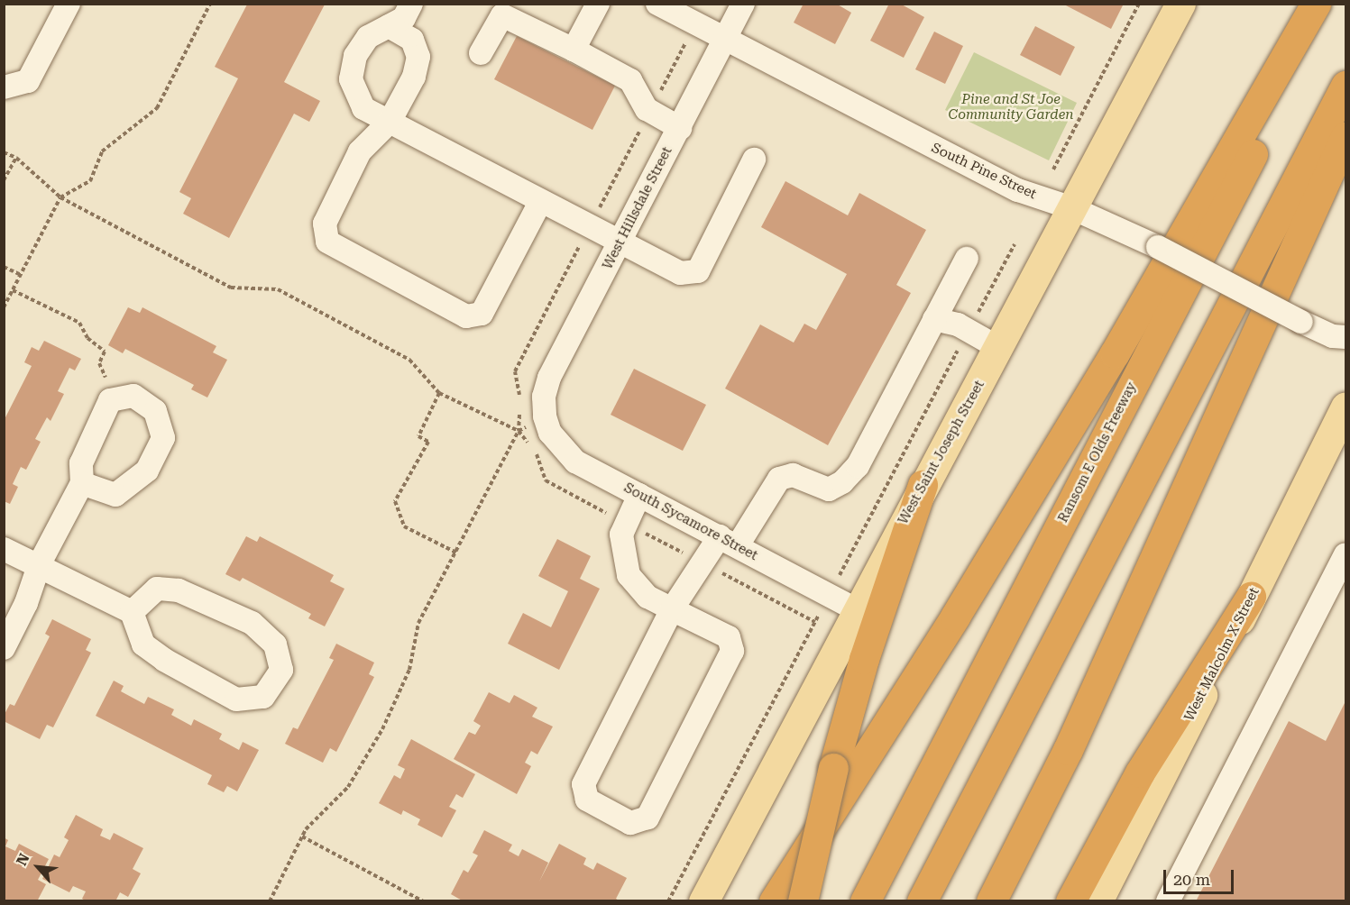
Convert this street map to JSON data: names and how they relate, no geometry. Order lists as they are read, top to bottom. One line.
{"streets":{"highway":["Ransom E Olds Freeway"],"main road":["West Saint Joseph Street","West Malcolm X Street"],"street":["South Pine Street","West Hillsdale Street","South Sycamore Street"]},"crossings":[["South Pine Street","West Hillsdale Street"],["South Pine Street","West Saint Joseph Street"],["West Hillsdale Street","South Sycamore Street"],["West Saint Joseph Street","South Sycamore Street"]],"parks":["Pine and St Joe Community Garden"],"scale_bar":"20 m","north":"top left"}
